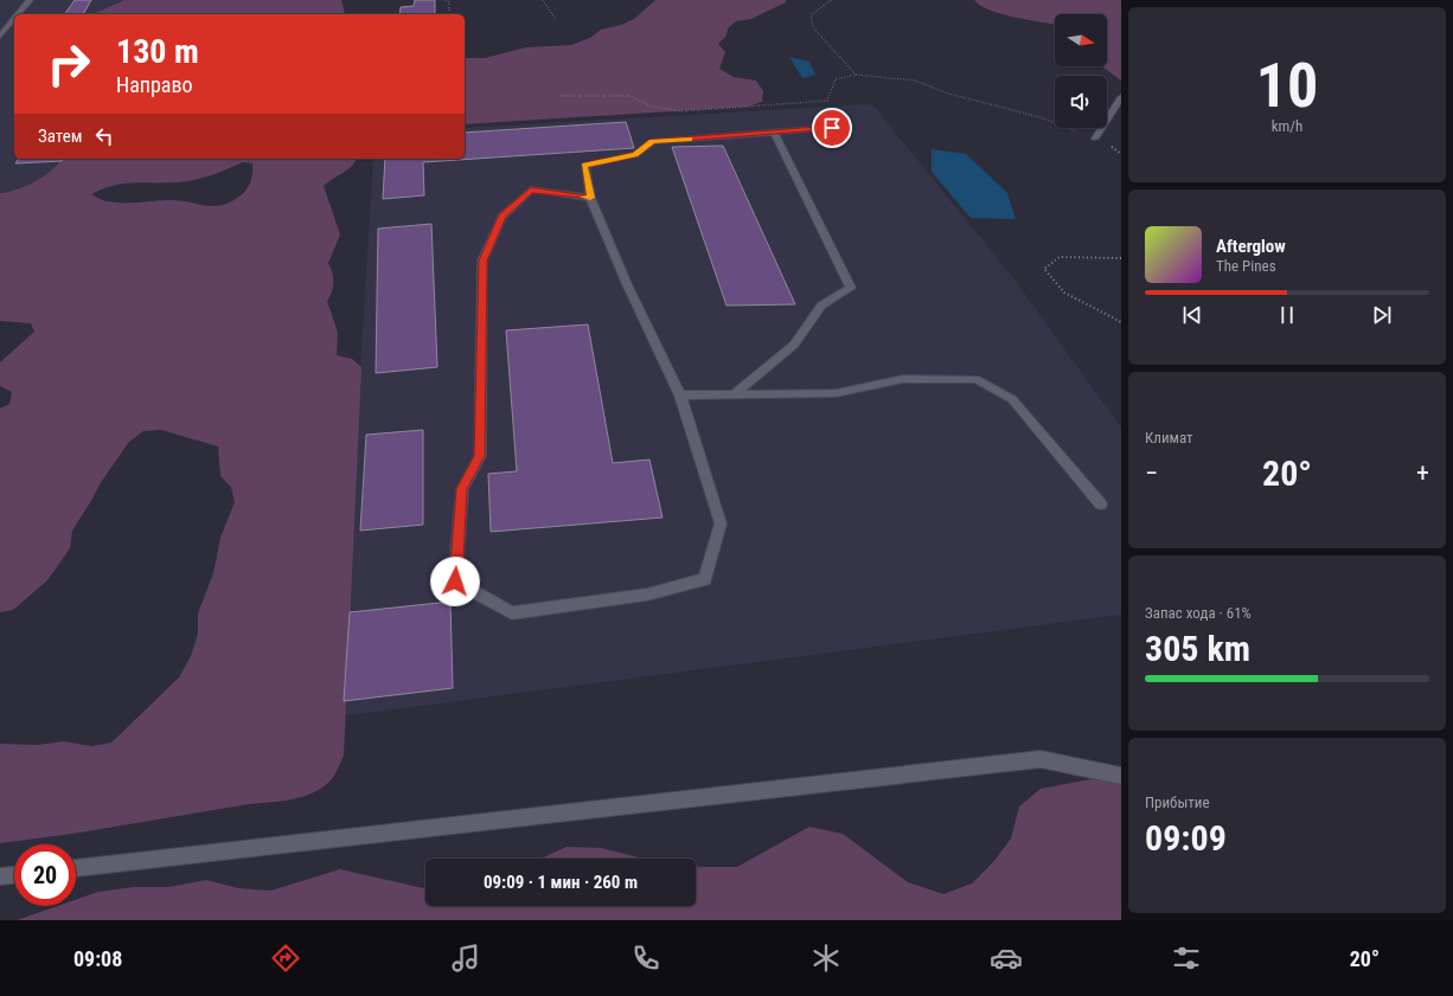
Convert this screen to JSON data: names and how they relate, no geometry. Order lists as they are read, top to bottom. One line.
{"north":"right","page":{"tile":[["10","km/h"],"Климат",["Запас хода · 61%","305 km"],["Прибытие","09:09"]],"turn":["130 m","Направо"],"then":"Затем","song":["Afterglow","The Pines"],"heat":["−","20°","+"],"limit":"20","trip":"09:09 · 1 мин · 260 m","tabs":["09:08","20°"]}}
